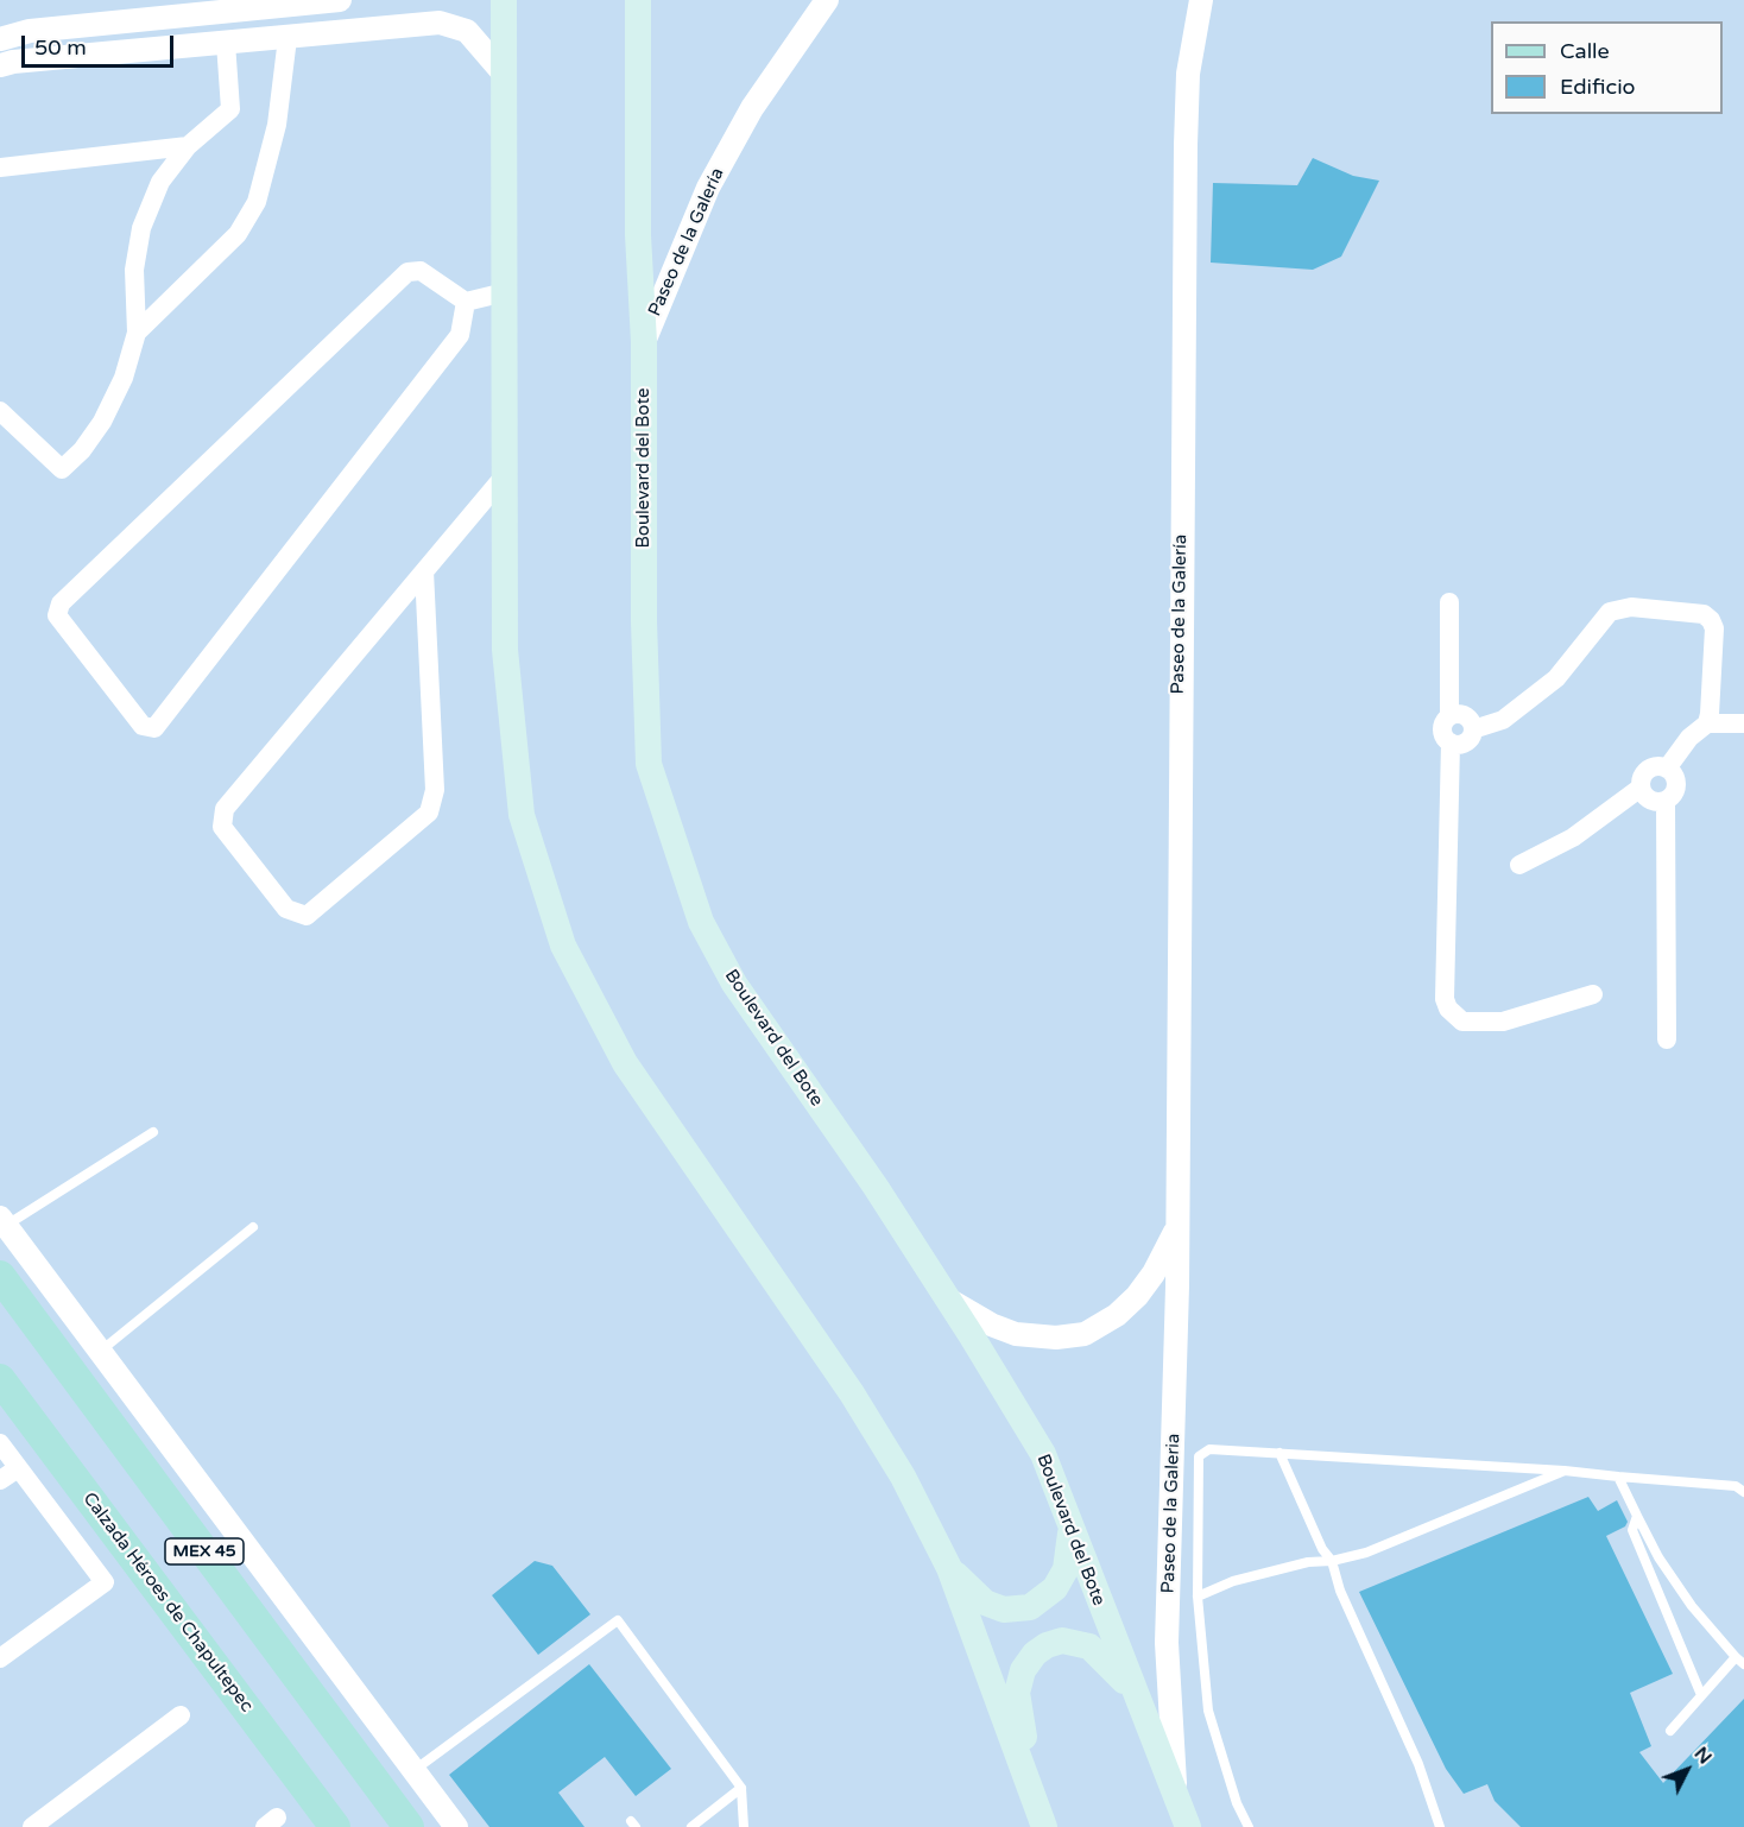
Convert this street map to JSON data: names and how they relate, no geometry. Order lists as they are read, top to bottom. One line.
{"streets":{"main road":["Boulevard del Bote","MEX 45","Calzada Héroes de Chapultepec"],"street":["Paseo de la Galería","Paseo de la Galeria"]},"crossings":[["Paseo de la Galería","Boulevard del Bote"],["Paseo de la Galería","Paseo de la Galeria"],["Boulevard del Bote","Paseo de la Galeria"]],"legend":["Calle","Edificio"],"scale_bar":"50 m","north":"top right"}
